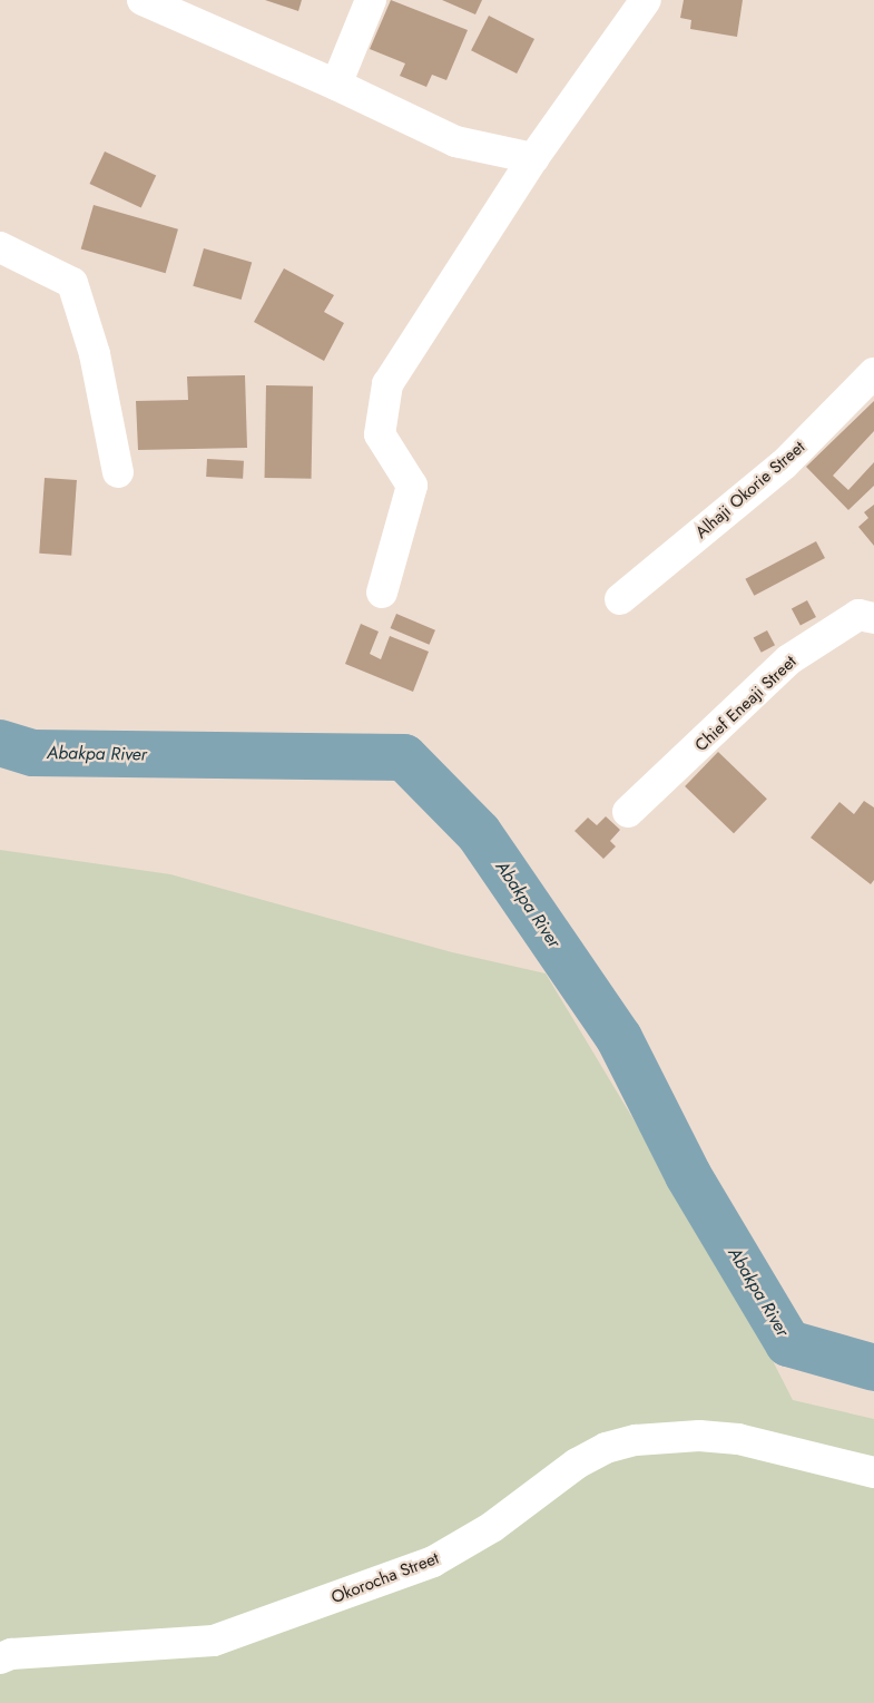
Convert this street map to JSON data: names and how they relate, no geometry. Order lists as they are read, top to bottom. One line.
{"streets":{"street":["Alhaji Okorie Street","Chief Eneaji Street","Okorocha Street"]},"water":["Abakpa River"]}
